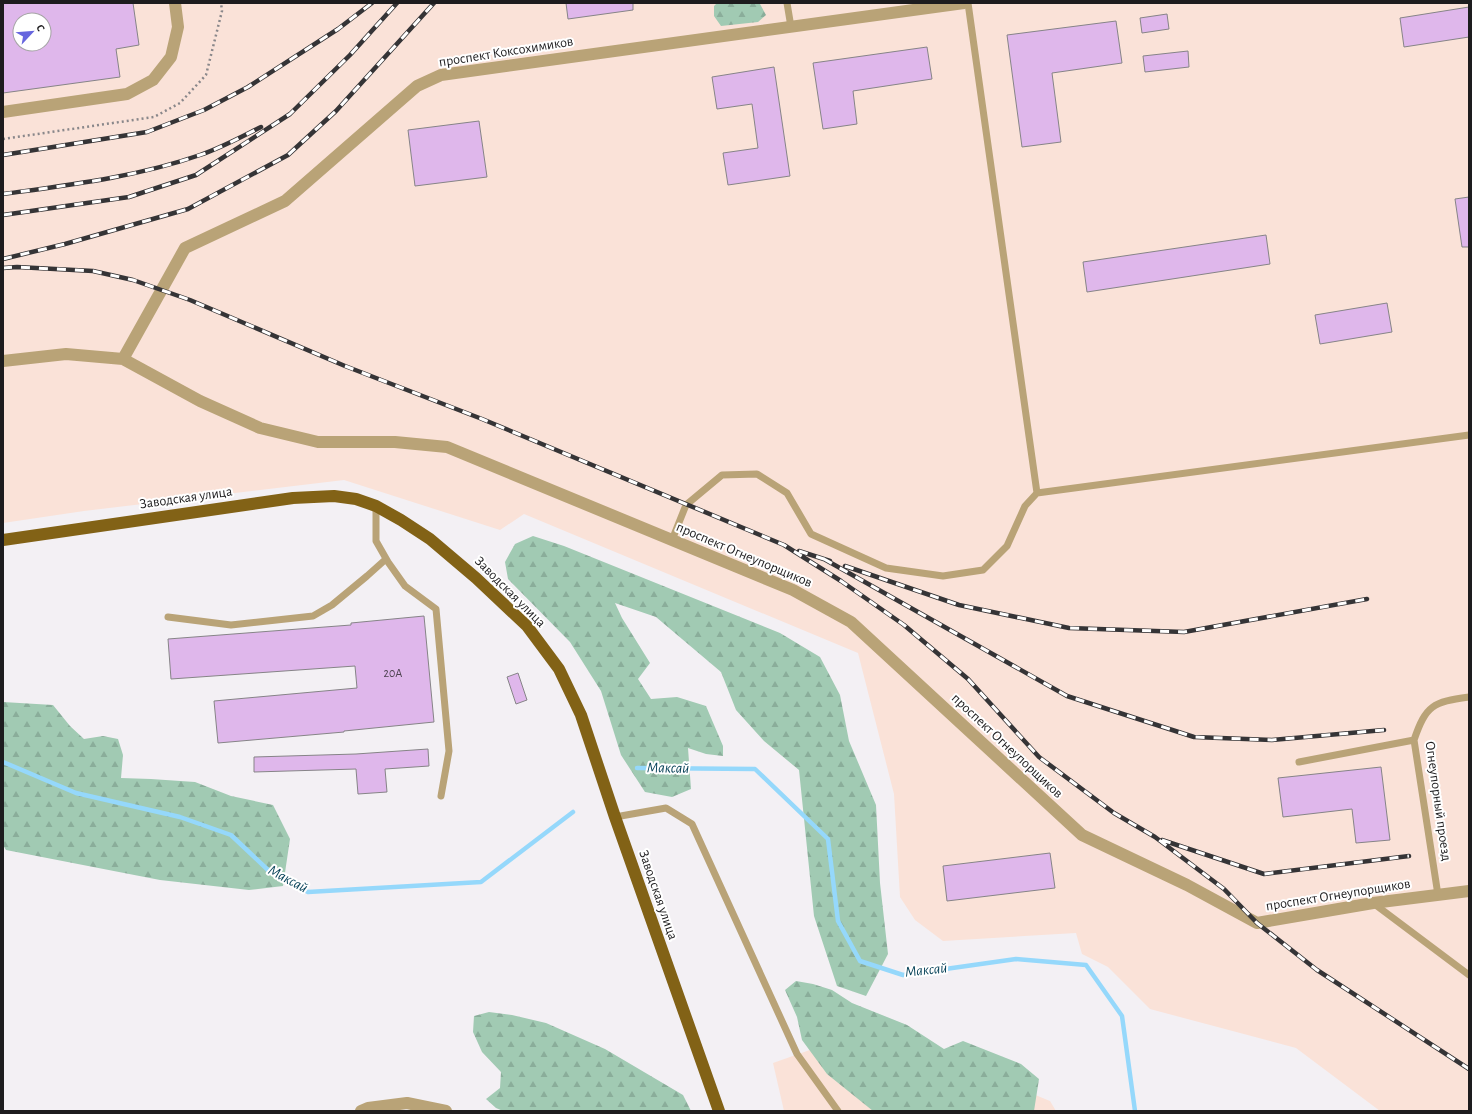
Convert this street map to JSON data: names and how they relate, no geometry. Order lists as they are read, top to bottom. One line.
{"streets":{"main road":["Заводская улица"],"street":["проспект Коксохимиков","проспект Огнеупорщиков"],"lane":["Огнеупорный проезд"]},"crossings":[["проспект Коксохимиков","проспект Огнеупорщиков"],["проспект Огнеупорщиков","Огнеупорный проезд"]],"water":["Максай"],"house_numbers":["20А"],"north":"top right"}
